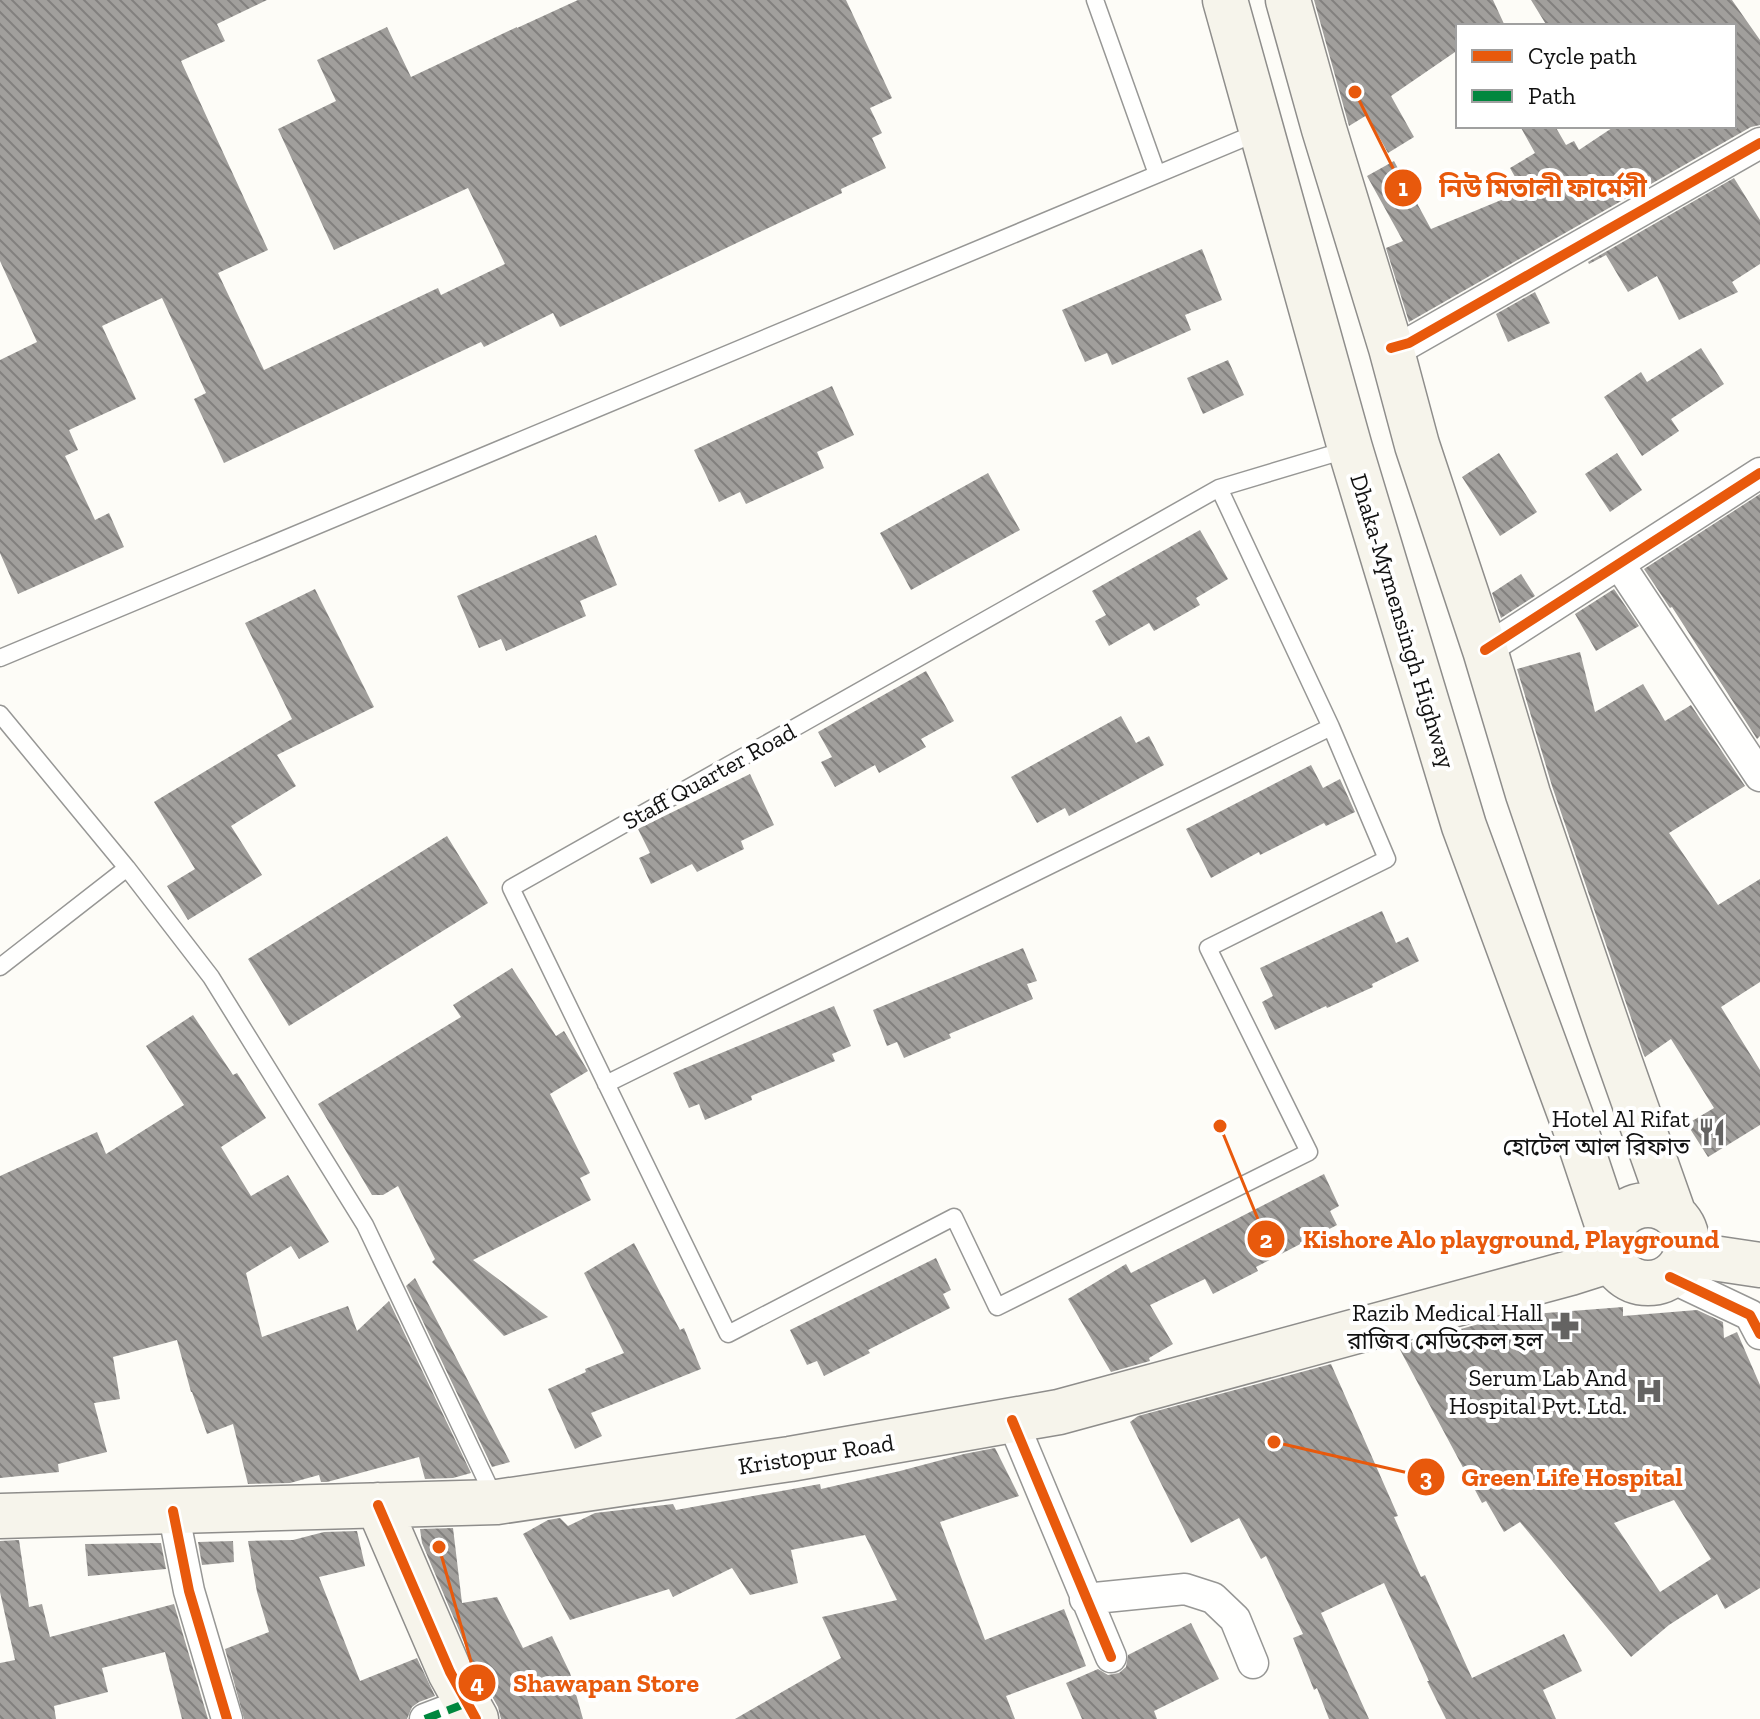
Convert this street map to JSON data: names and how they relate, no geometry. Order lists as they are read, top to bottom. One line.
{"streets":{"main road":["Dhaka-Mymensingh Highway","Kristopur Road"],"lane":["Staff Quarter Road"]},"crossings":[["Dhaka-Mymensingh Highway","Staff Quarter Road"],["Dhaka-Mymensingh Highway","Kristopur Road"]],"places":{"other":["নিউ মিতালী ফার্মেসী","Kishore Alo playground, Playground","Green Life Hospital","Shawapan Store"],"restaurant":["Hotel Al Rifat হোটেল আল রিফাত"],"pharmacy":["Razib Medical Hall রাজিব মেডিকেল হল"],"hospital":["Serum Lab And Hospital Pvt. Ltd."]},"legend":["Cycle path","Path"]}
